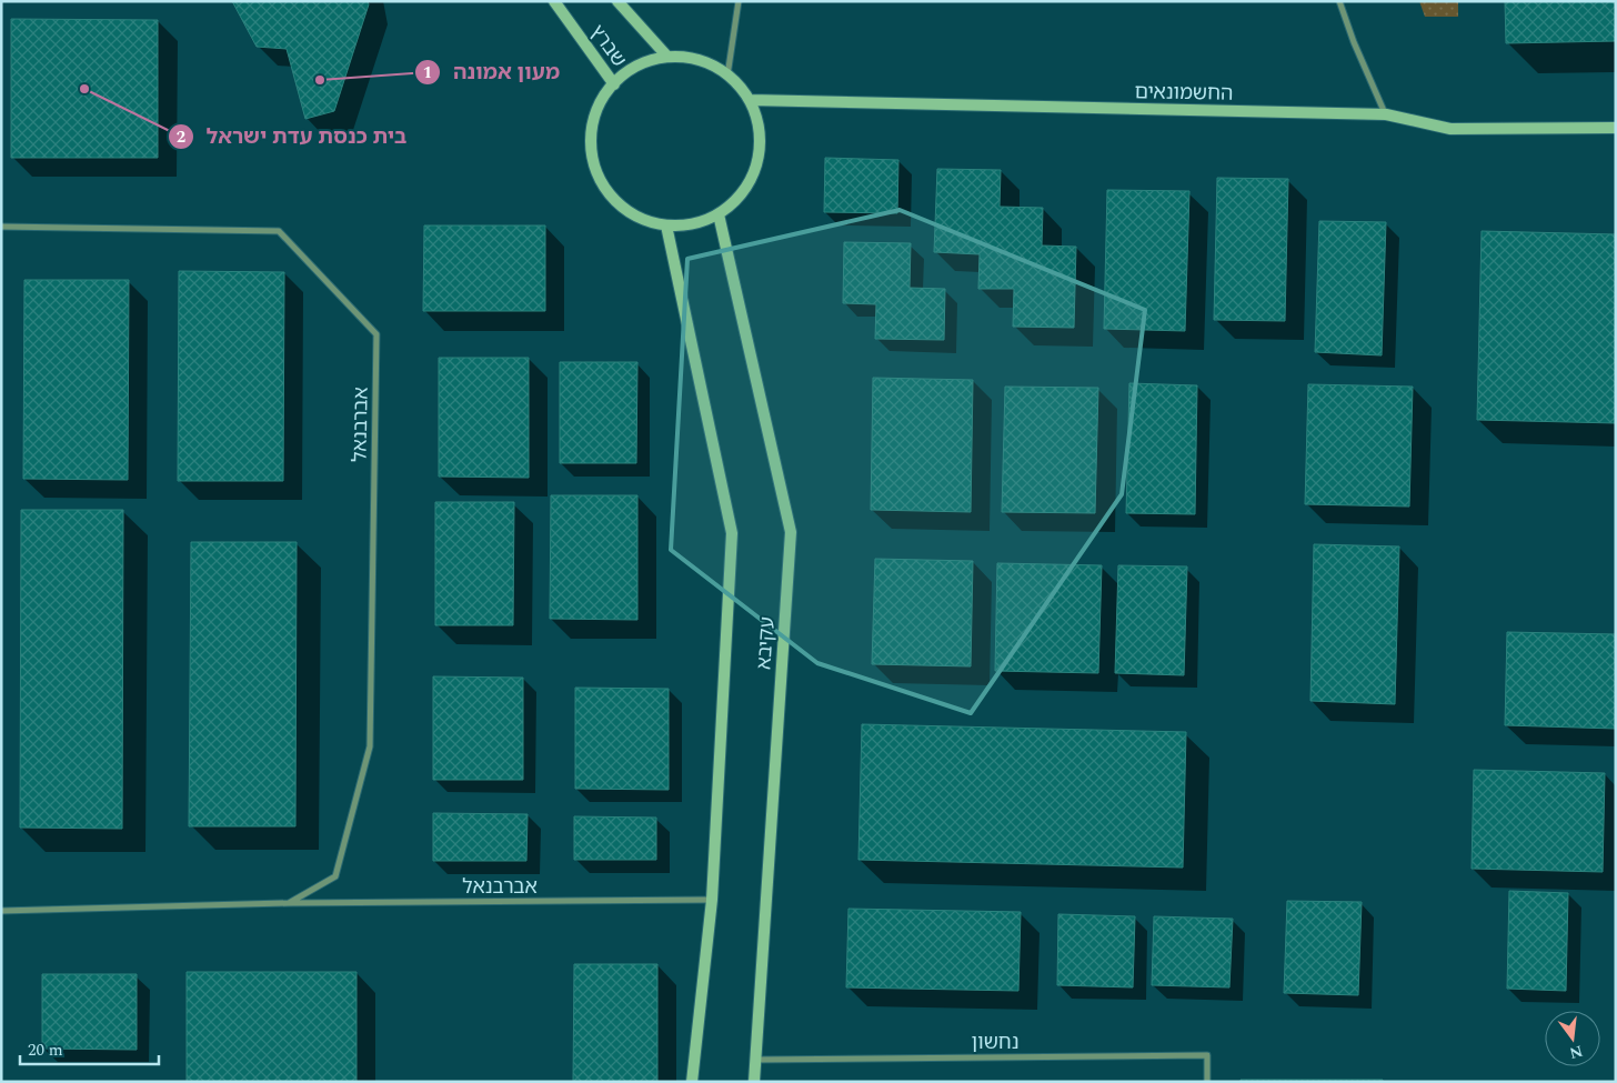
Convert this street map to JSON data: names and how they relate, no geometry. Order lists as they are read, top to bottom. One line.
{"streets":{"street":["שברץ","החשמונאים","אברבנאל","עקיבא","נחשון"]},"crossings":[["שברץ","החשמונאים"],["שברץ","עקיבא"],["החשמונאים","עקיבא"],["אברבנאל","עקיבא"],["עקיבא","נחשון"]],"places":["מעון אמונה","בית כנסת עדת ישראל"],"scale_bar":"20 m","north":"bottom"}
